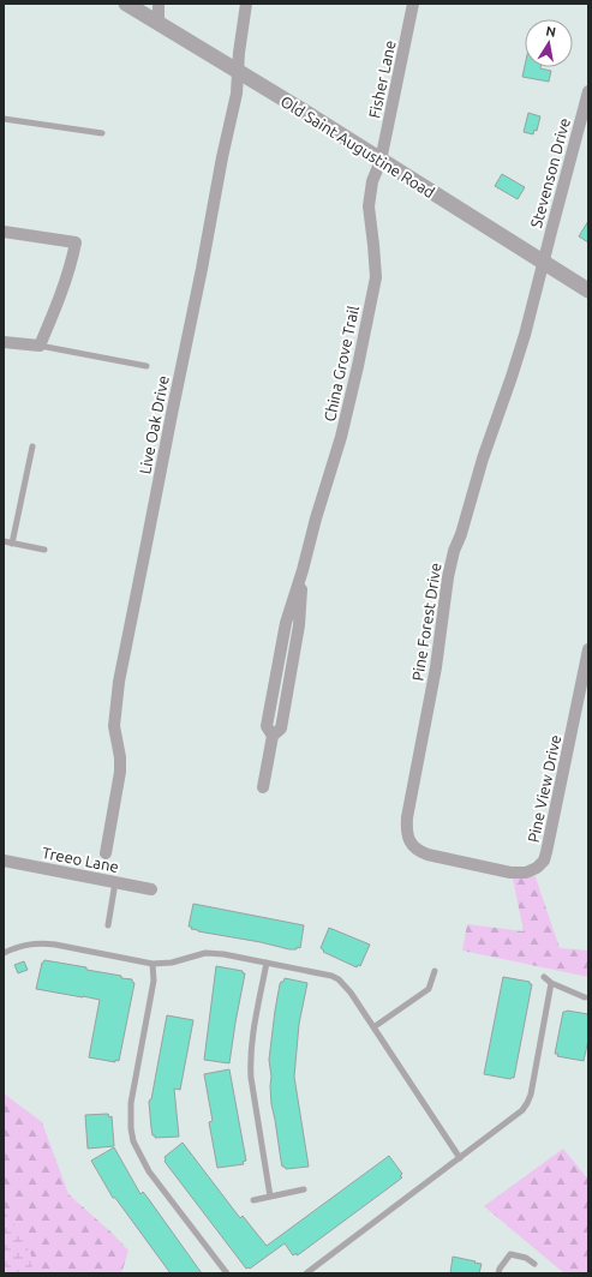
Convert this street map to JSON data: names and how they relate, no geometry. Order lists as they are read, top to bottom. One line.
{"streets":{"street":["Fisher Lane","Old Saint Augustine Road","Stevenson Drive","China Grove Trail","Live Oak Drive","Pine Forest Drive","Pine View Drive","Treeo Lane"]},"crossings":[["Fisher Lane","Old Saint Augustine Road"],["Fisher Lane","China Grove Trail"],["Old Saint Augustine Road","Stevenson Drive"],["Old Saint Augustine Road","China Grove Trail"],["Old Saint Augustine Road","Live Oak Drive"],["Old Saint Augustine Road","Pine Forest Drive"],["Stevenson Drive","Pine Forest Drive"],["Pine Forest Drive","Pine View Drive"]],"north":"top"}
